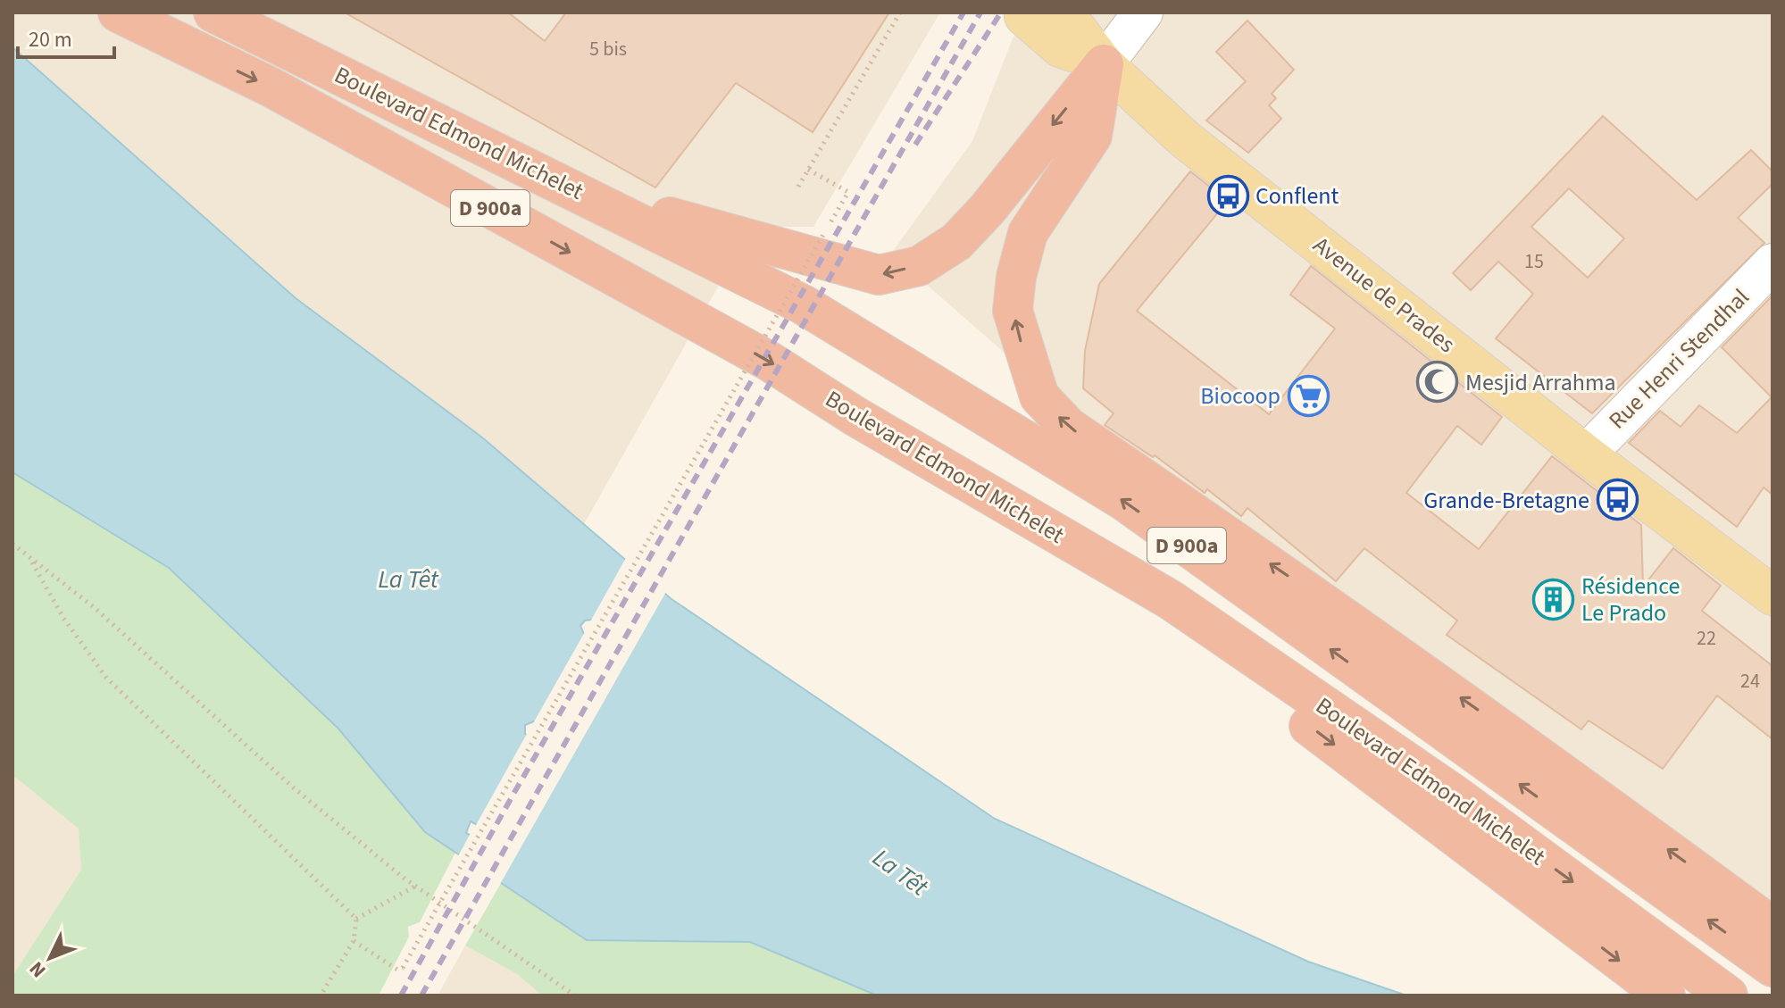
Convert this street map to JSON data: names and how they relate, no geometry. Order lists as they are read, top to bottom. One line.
{"streets":{"highway":["Boulevard Edmond Michelet","D 900a"],"main road":["Avenue de Prades"],"street":["Rue Henri Stendhal"]},"crossings":[["Avenue de Prades","Rue Henri Stendhal"]],"water":["La Têt"],"places":{"bus stop":["Conflent","Grande-Bretagne"],"mosque":["Mesjid Arrahma"],"supermarket":["Biocoop"],"building":["Résidence Le Prado"]},"house_numbers":["5 bis","15","22","24"],"scale_bar":"20 m","north":"bottom left"}
